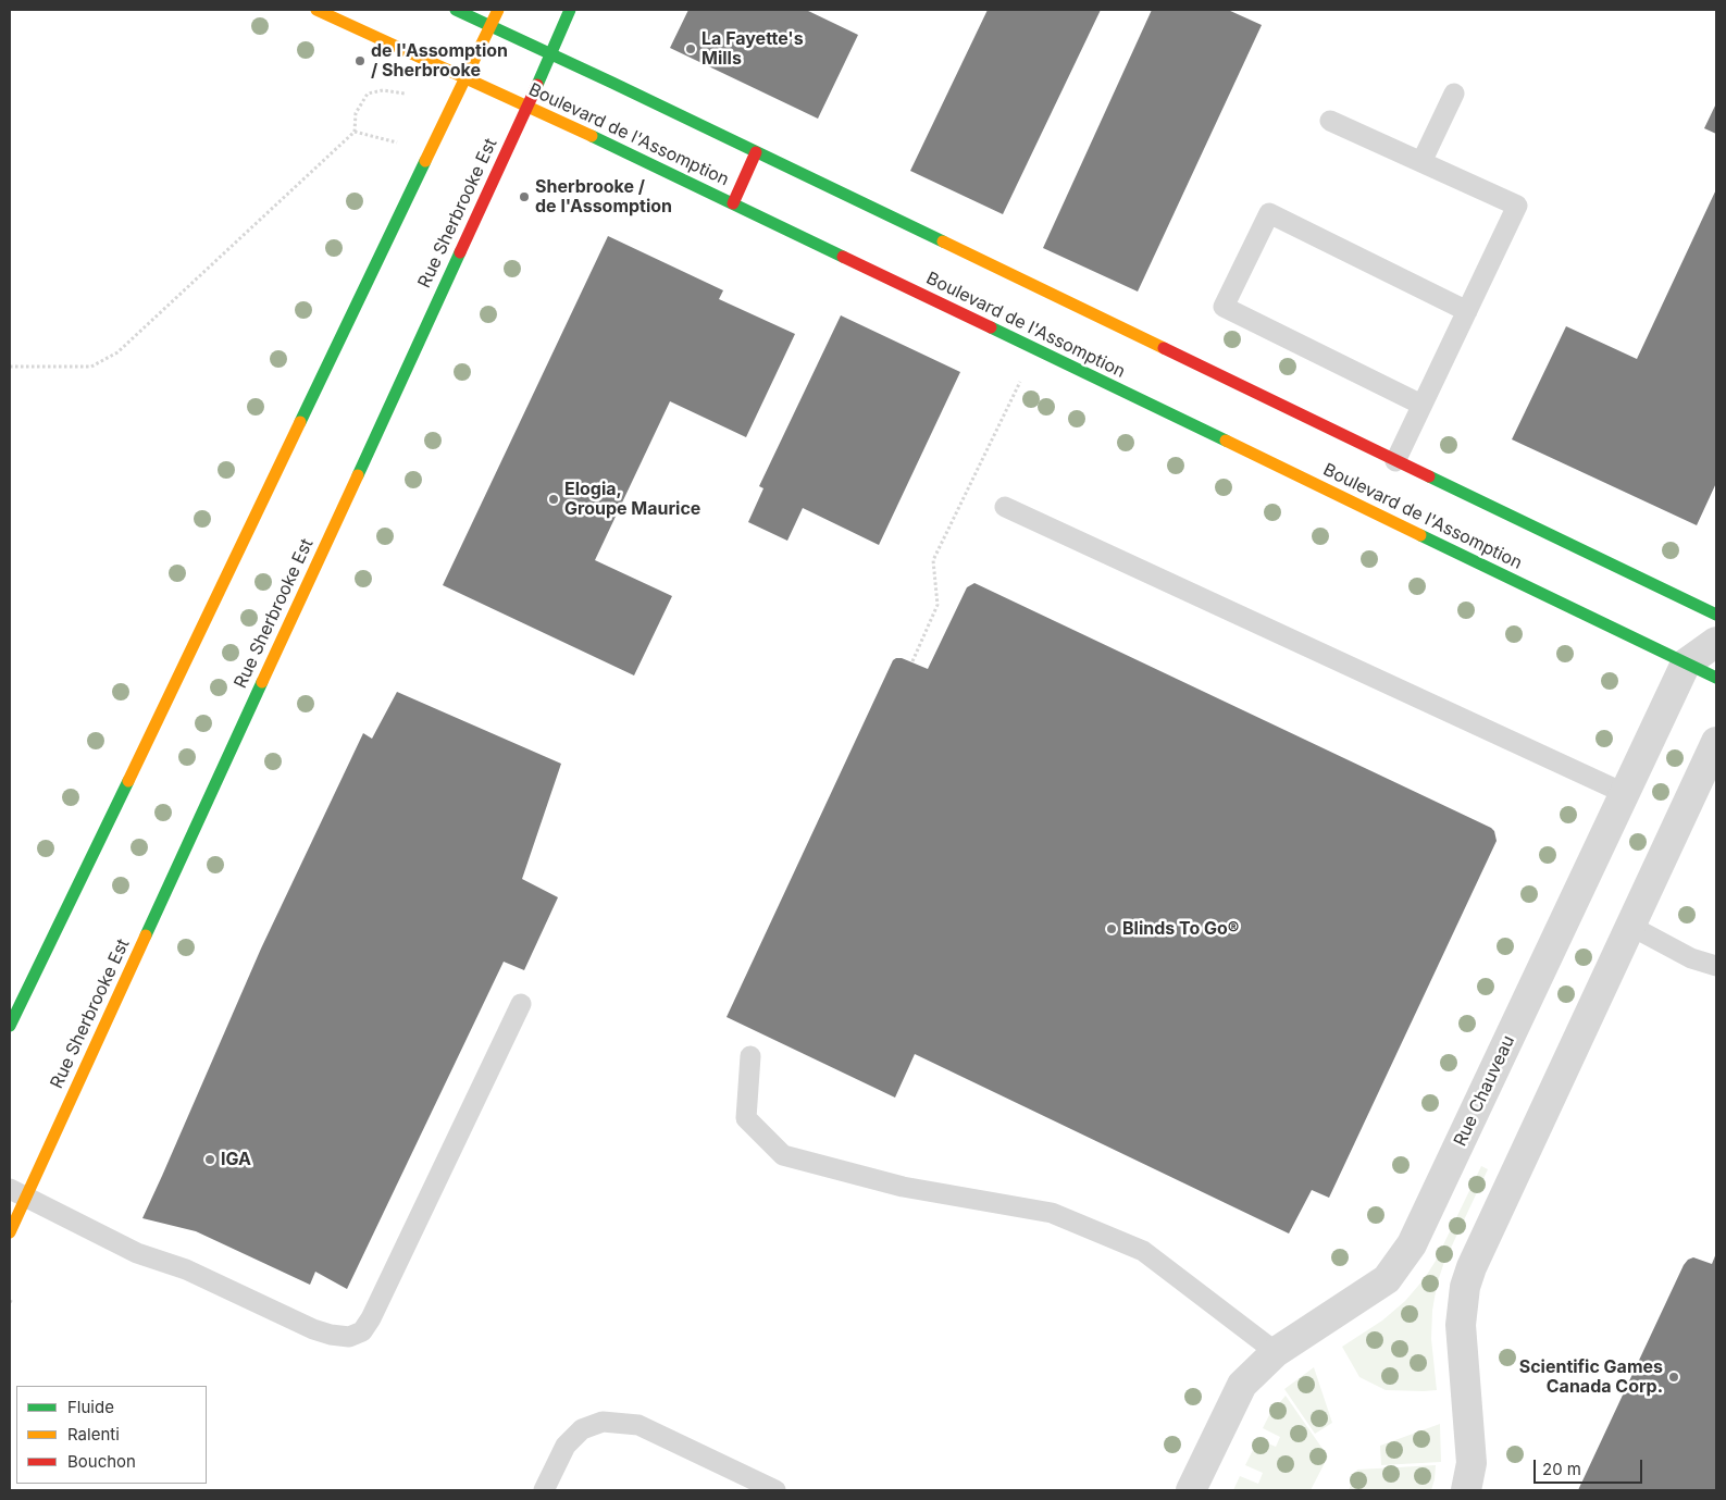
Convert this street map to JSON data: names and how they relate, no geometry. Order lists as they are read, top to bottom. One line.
{"streets":{"street":["Boulevard de l'Assomption","Rue Sherbrooke Est","Rue Chauveau"]},"crossings":[["Boulevard de l'Assomption","Rue Sherbrooke Est"],["Boulevard de l'Assomption","Rue Chauveau"]],"places":["La Fayette's Mills","de l'Assomption / Sherbrooke","Sherbrooke / de l'Assomption","Elogia, Groupe Maurice","Blinds To Go®","IGA","Scientific Games Canada Corp."],"legend":["Fluide","Ralenti","Bouchon"],"scale_bar":"20 m"}
